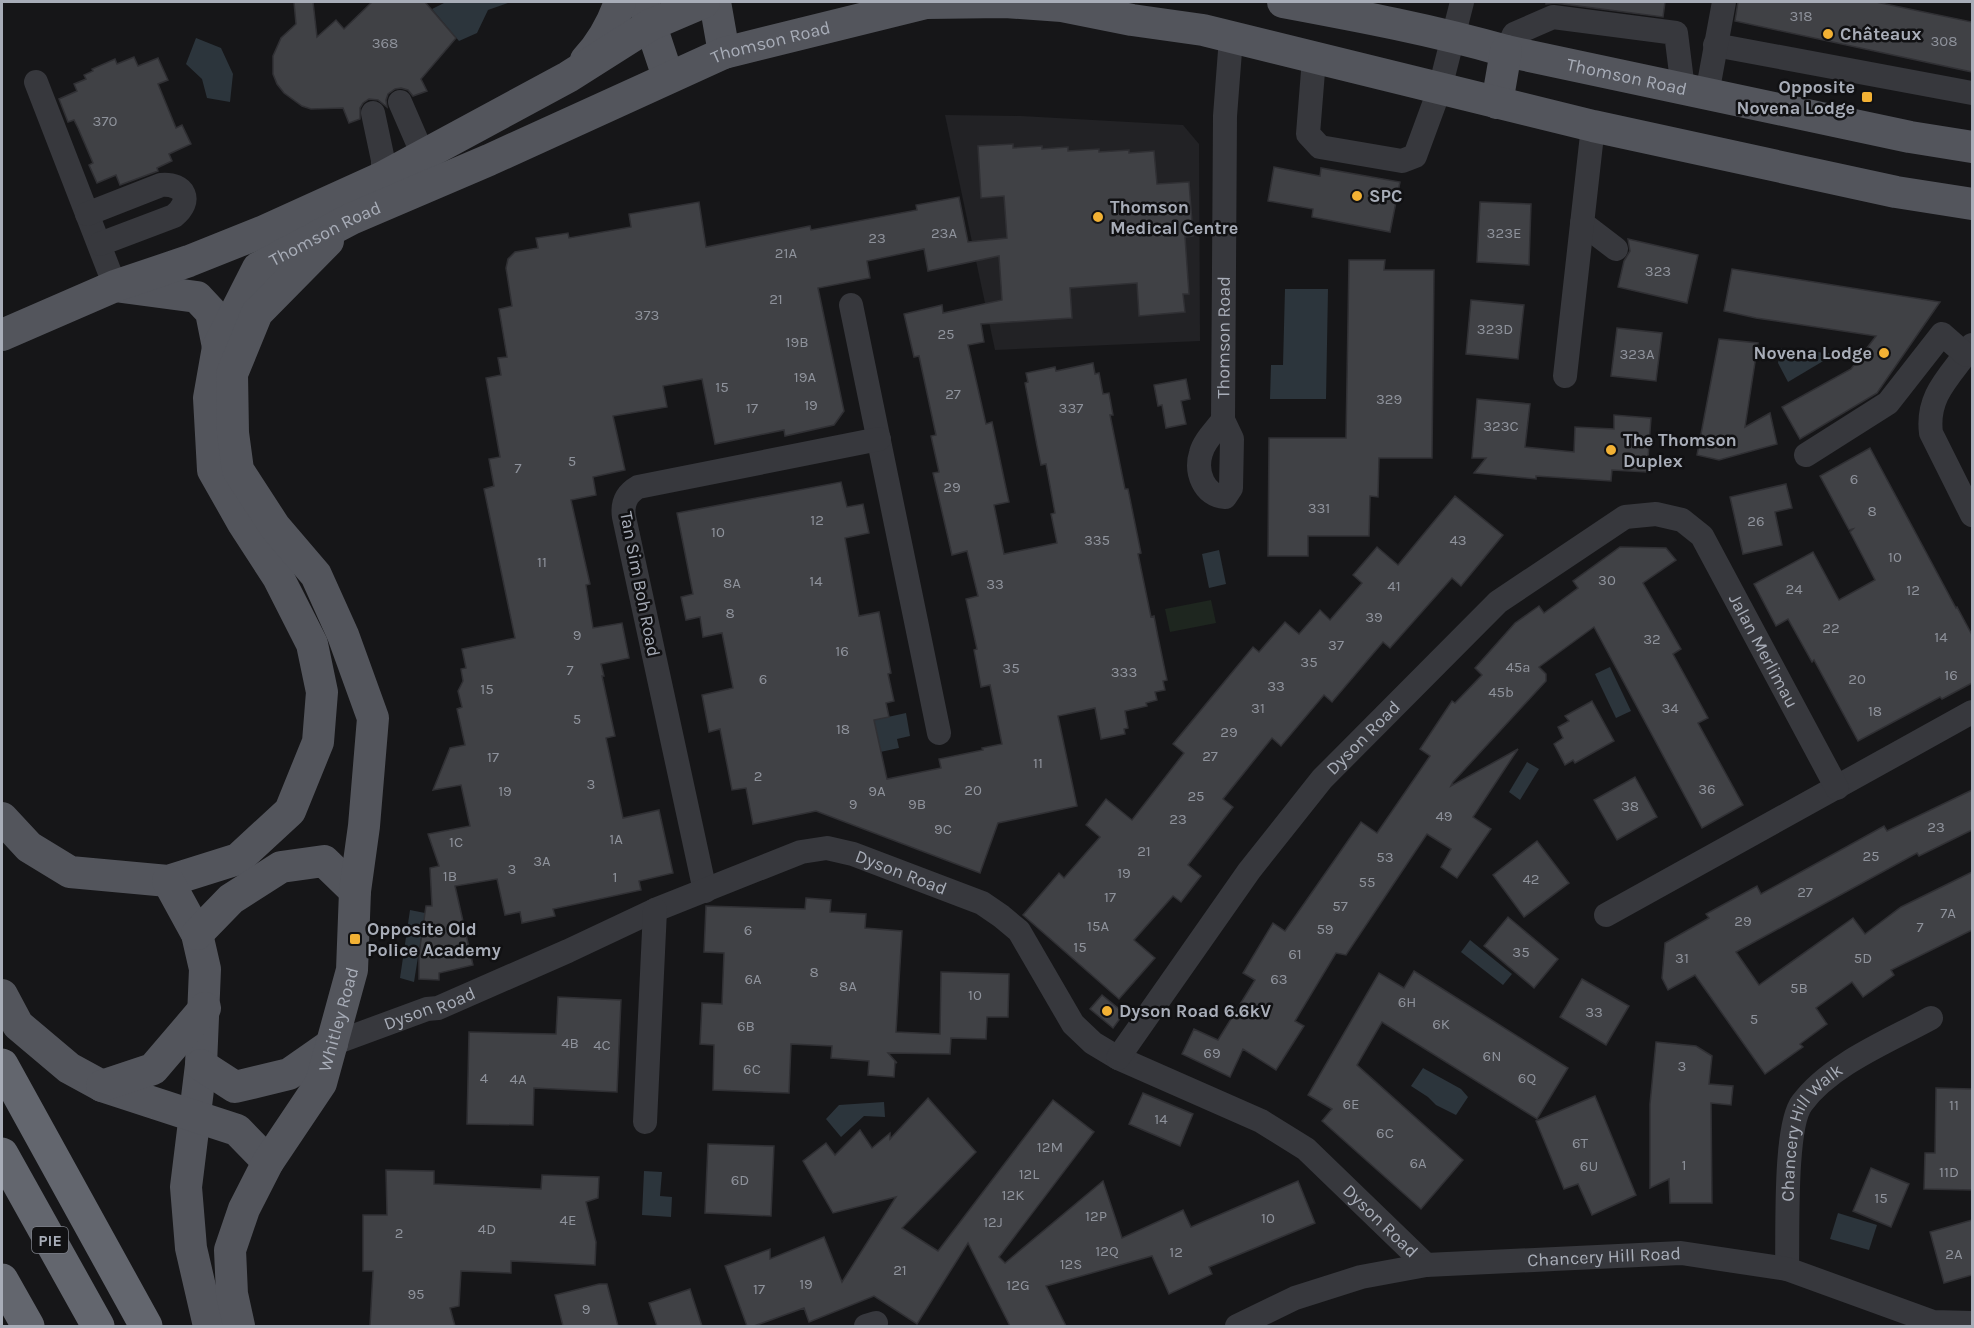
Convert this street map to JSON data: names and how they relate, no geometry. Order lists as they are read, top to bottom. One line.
{"streets":{"highway":["PIE"],"main road":["Thomson Road","Whitley Road"],"street":["Tan Sim Boh Road","Jalan Merlimau","Dyson Road","Chancery Hill Walk","Chancery Hill Road"]},"crossings":[["Thomson Road","Whitley Road"],["Tan Sim Boh Road","Dyson Road"],["Jalan Merlimau","Dyson Road"],["Dyson Road","Whitley Road"],["Dyson Road","Chancery Hill Road"],["Chancery Hill Walk","Chancery Hill Road"]],"places":{"other":["Châteaux","SPC","Thomson Medical Centre","Novena Lodge","The Thomson Duplex","Dyson Road 6.6kV"],"transit":["Opposite Novena Lodge","Opposite Old Police Academy"]},"house_numbers":["318","308","368","370","23A","323E","23","21A","323","21","373","323D","25","19B","323A","19A","15","27","329","19","17","337","323C","5","7","6","29","331","8","12","26","10","335","43","10","11","30","14","8A","33","41","24","12","8","39","22","9","14","32","37","16","35","45a","35","7","333","16","6","20","33","15","45b","31","34","18","5","18","29","27","17","11","2","3","36","20","19","9A","25","9","9B","38","49","23","23","9C","1A","1C","21","25","53","3A","3","19","1B","1","42","55","27","17","57","7A","29","15A","7","59","6","15","35","61","31","5D","8","6A","63","8A","5B","10","6H","33","5","6K","6B","4B","4C","69","6N","3","6C","4","6Q","4A","6E","11","14","6C","6T","12M","6A","1","6U","11D","12L","6D","12K","15","12P","10","4E","12J","4D","2","12Q","12","2A","12S","21","19","12G","17","95","9"]}
